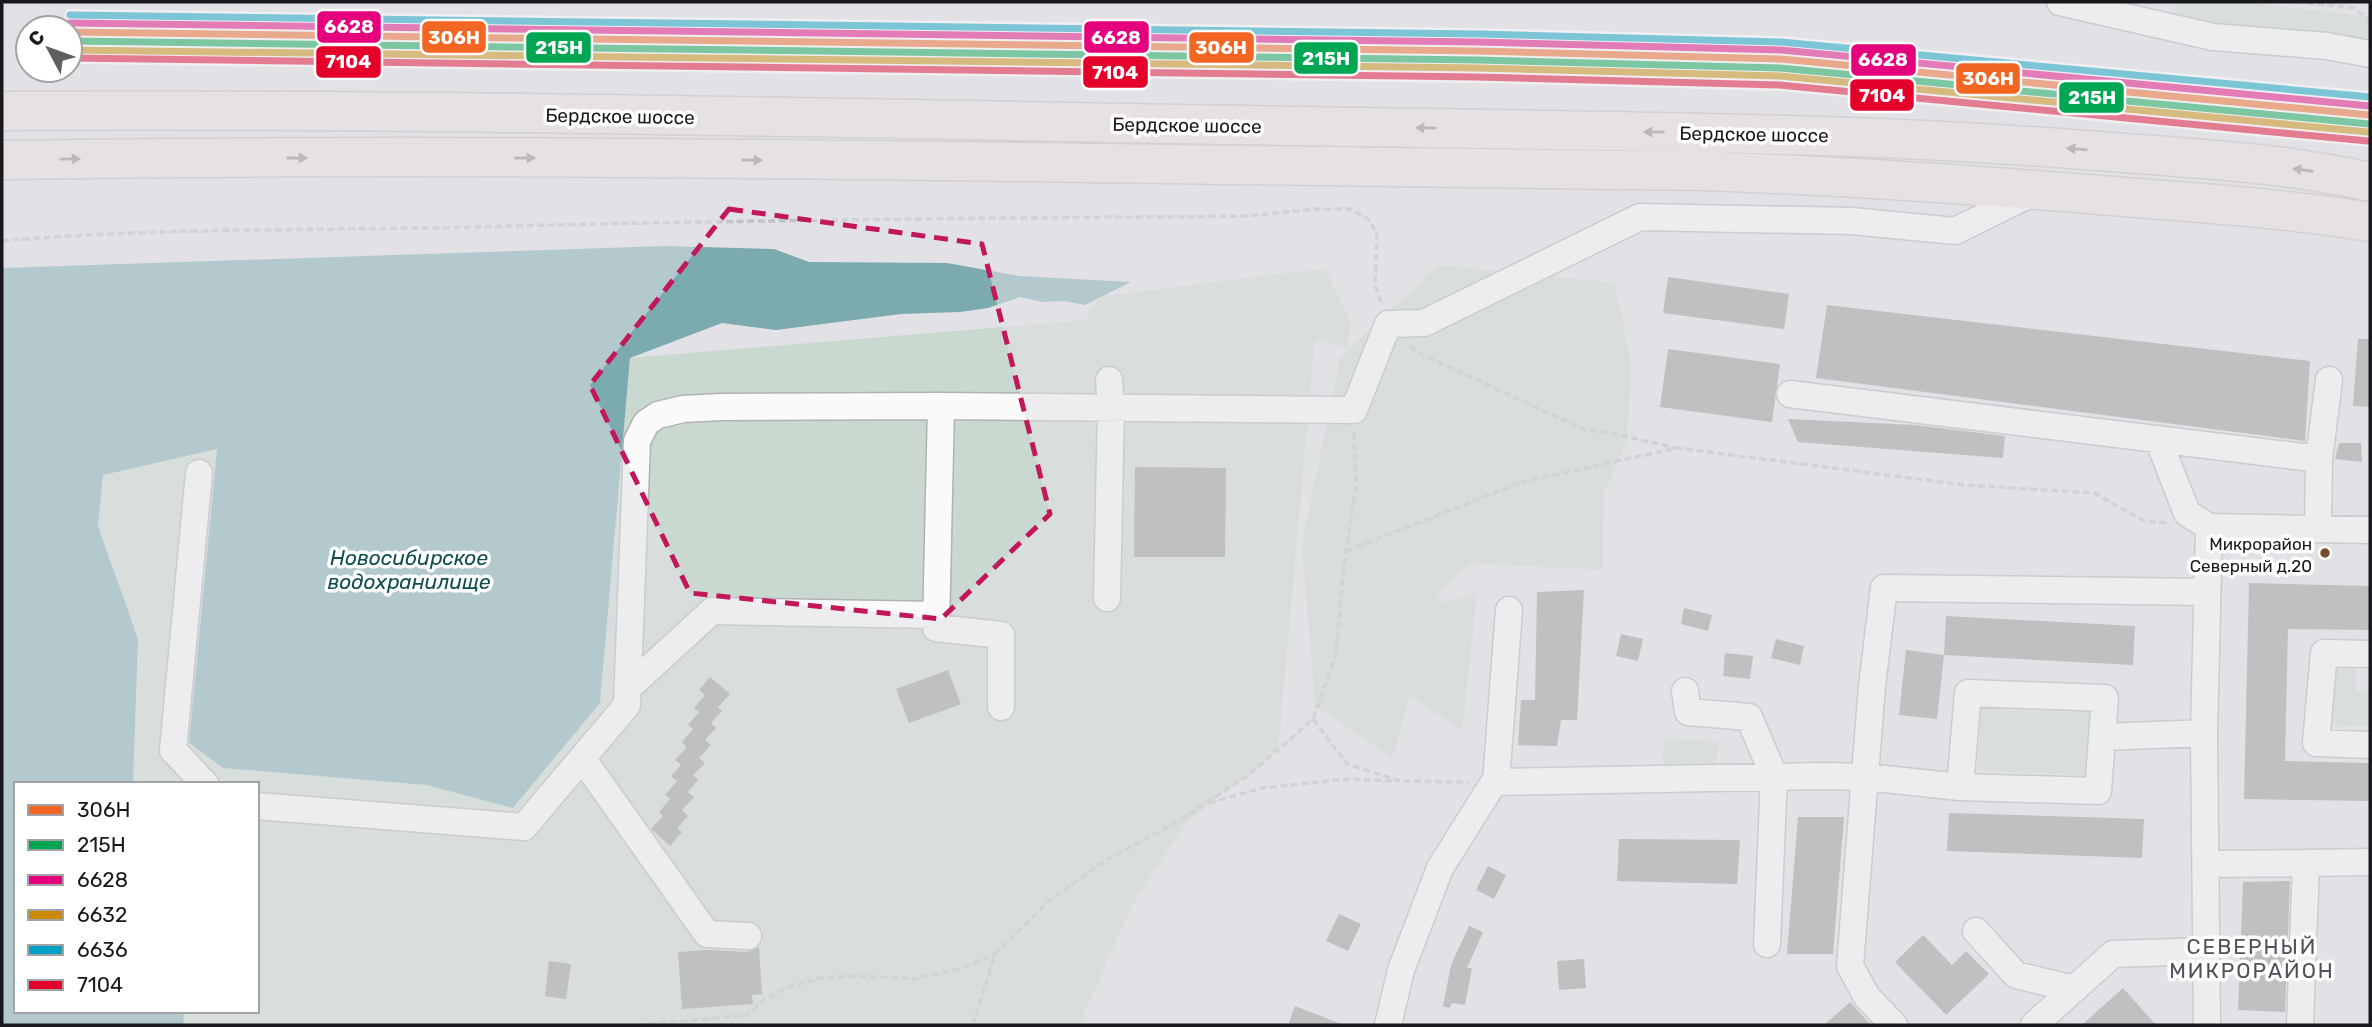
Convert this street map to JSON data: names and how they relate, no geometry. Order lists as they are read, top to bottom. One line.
{"streets":{"highway":["Бердское шоссе"]},"districts":["СЕВЕРНЫЙ МИКРОРАЙОН"],"water":["Новосибирское водохранилище"],"places":["Микрорайон Северный д.20"],"lines":["transit line 6636","transit line 6628","transit line 306Н","transit line 215Н","transit line 6632","transit line 7104"],"legend":["306Н","215Н","6628","6632","6636","7104"],"north":"top left"}
